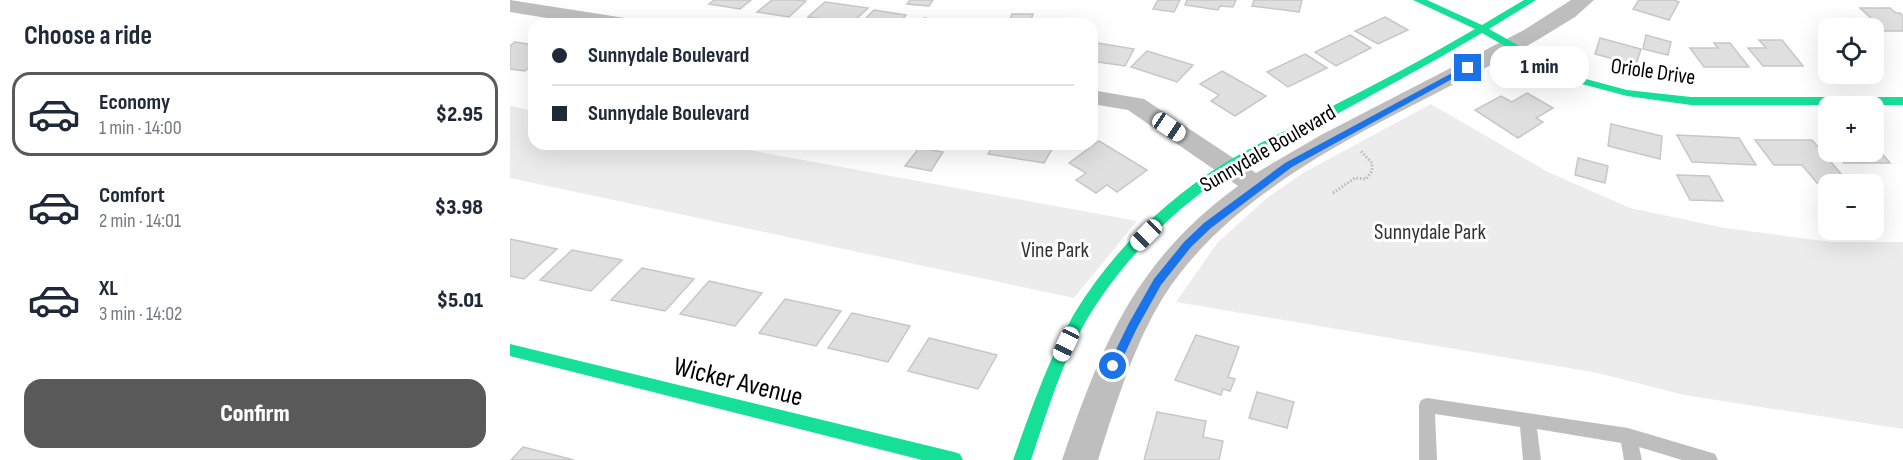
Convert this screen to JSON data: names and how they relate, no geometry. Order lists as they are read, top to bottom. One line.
{"streets":{"street":["Oriole Drive","Sunnydale Boulevard","Wicker Avenue"]},"crossings":[["Oriole Drive","Sunnydale Boulevard"]],"parks":["Sunnydale Park","Vine Park"],"page":{"heading":"Choose a ride","map_buttons":["+","−"],"banner":["Sunnydale Boulevard","Sunnydale Boulevard"],"bubble":"1 min","list":[{"name":"Economy","note":"1 min · 14:00","value":"$2.95"},{"name":"Comfort","note":"2 min · 14:01","value":"$3.98"},{"name":"XL","note":"3 min · 14:02","value":"$5.01"}],"buttons":"Confirm"}}
